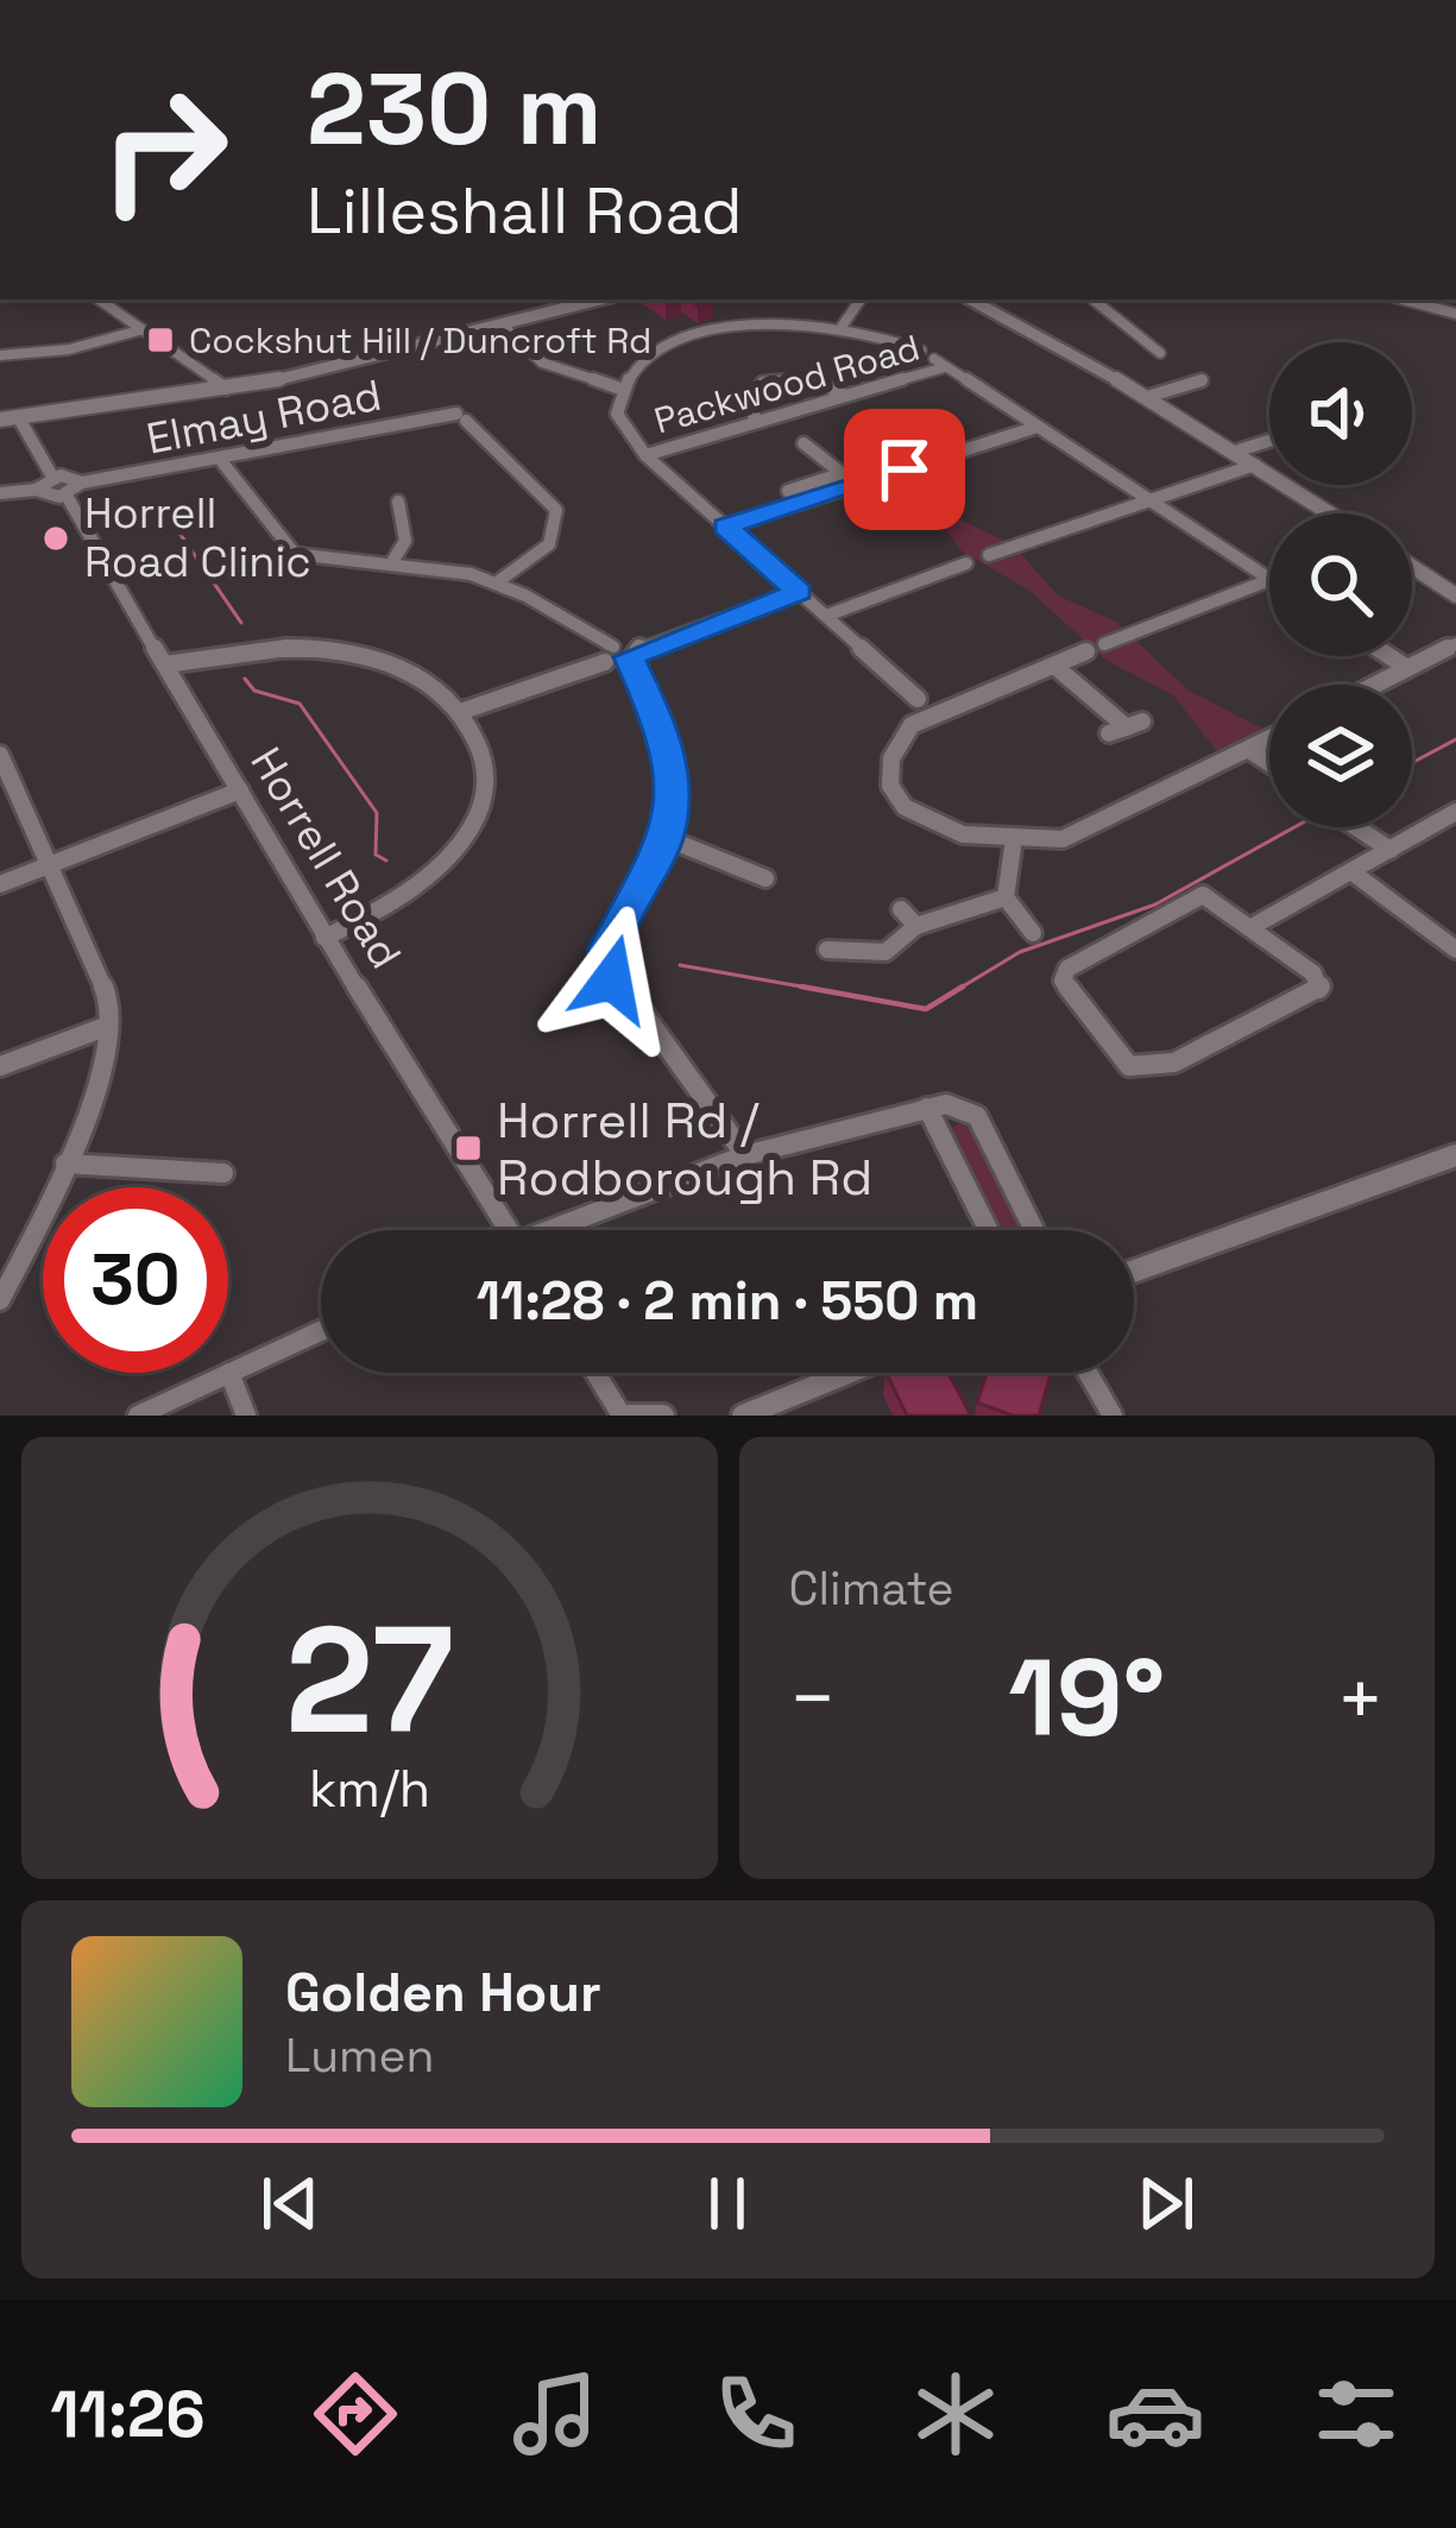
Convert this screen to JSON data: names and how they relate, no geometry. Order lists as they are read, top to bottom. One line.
{"streets":{"street":["Packwood Road","Elmay Road","Horrell Road"]},"places":{"transit":["Cockshut Hill / Duncroft Rd","Horrell Rd / Rodborough Rd"],"other":["Horrell Road Clinic"]},"page":{"turn":["230 m","Lilleshall Road"],"limit":"30","trip":"11:28 · 2 min · 550 m","tile":"Climate","heat":["−","19°","+"],"song":["Golden Hour","Lumen"],"tabs":"11:26","gauge":["27","km/h"]}}
